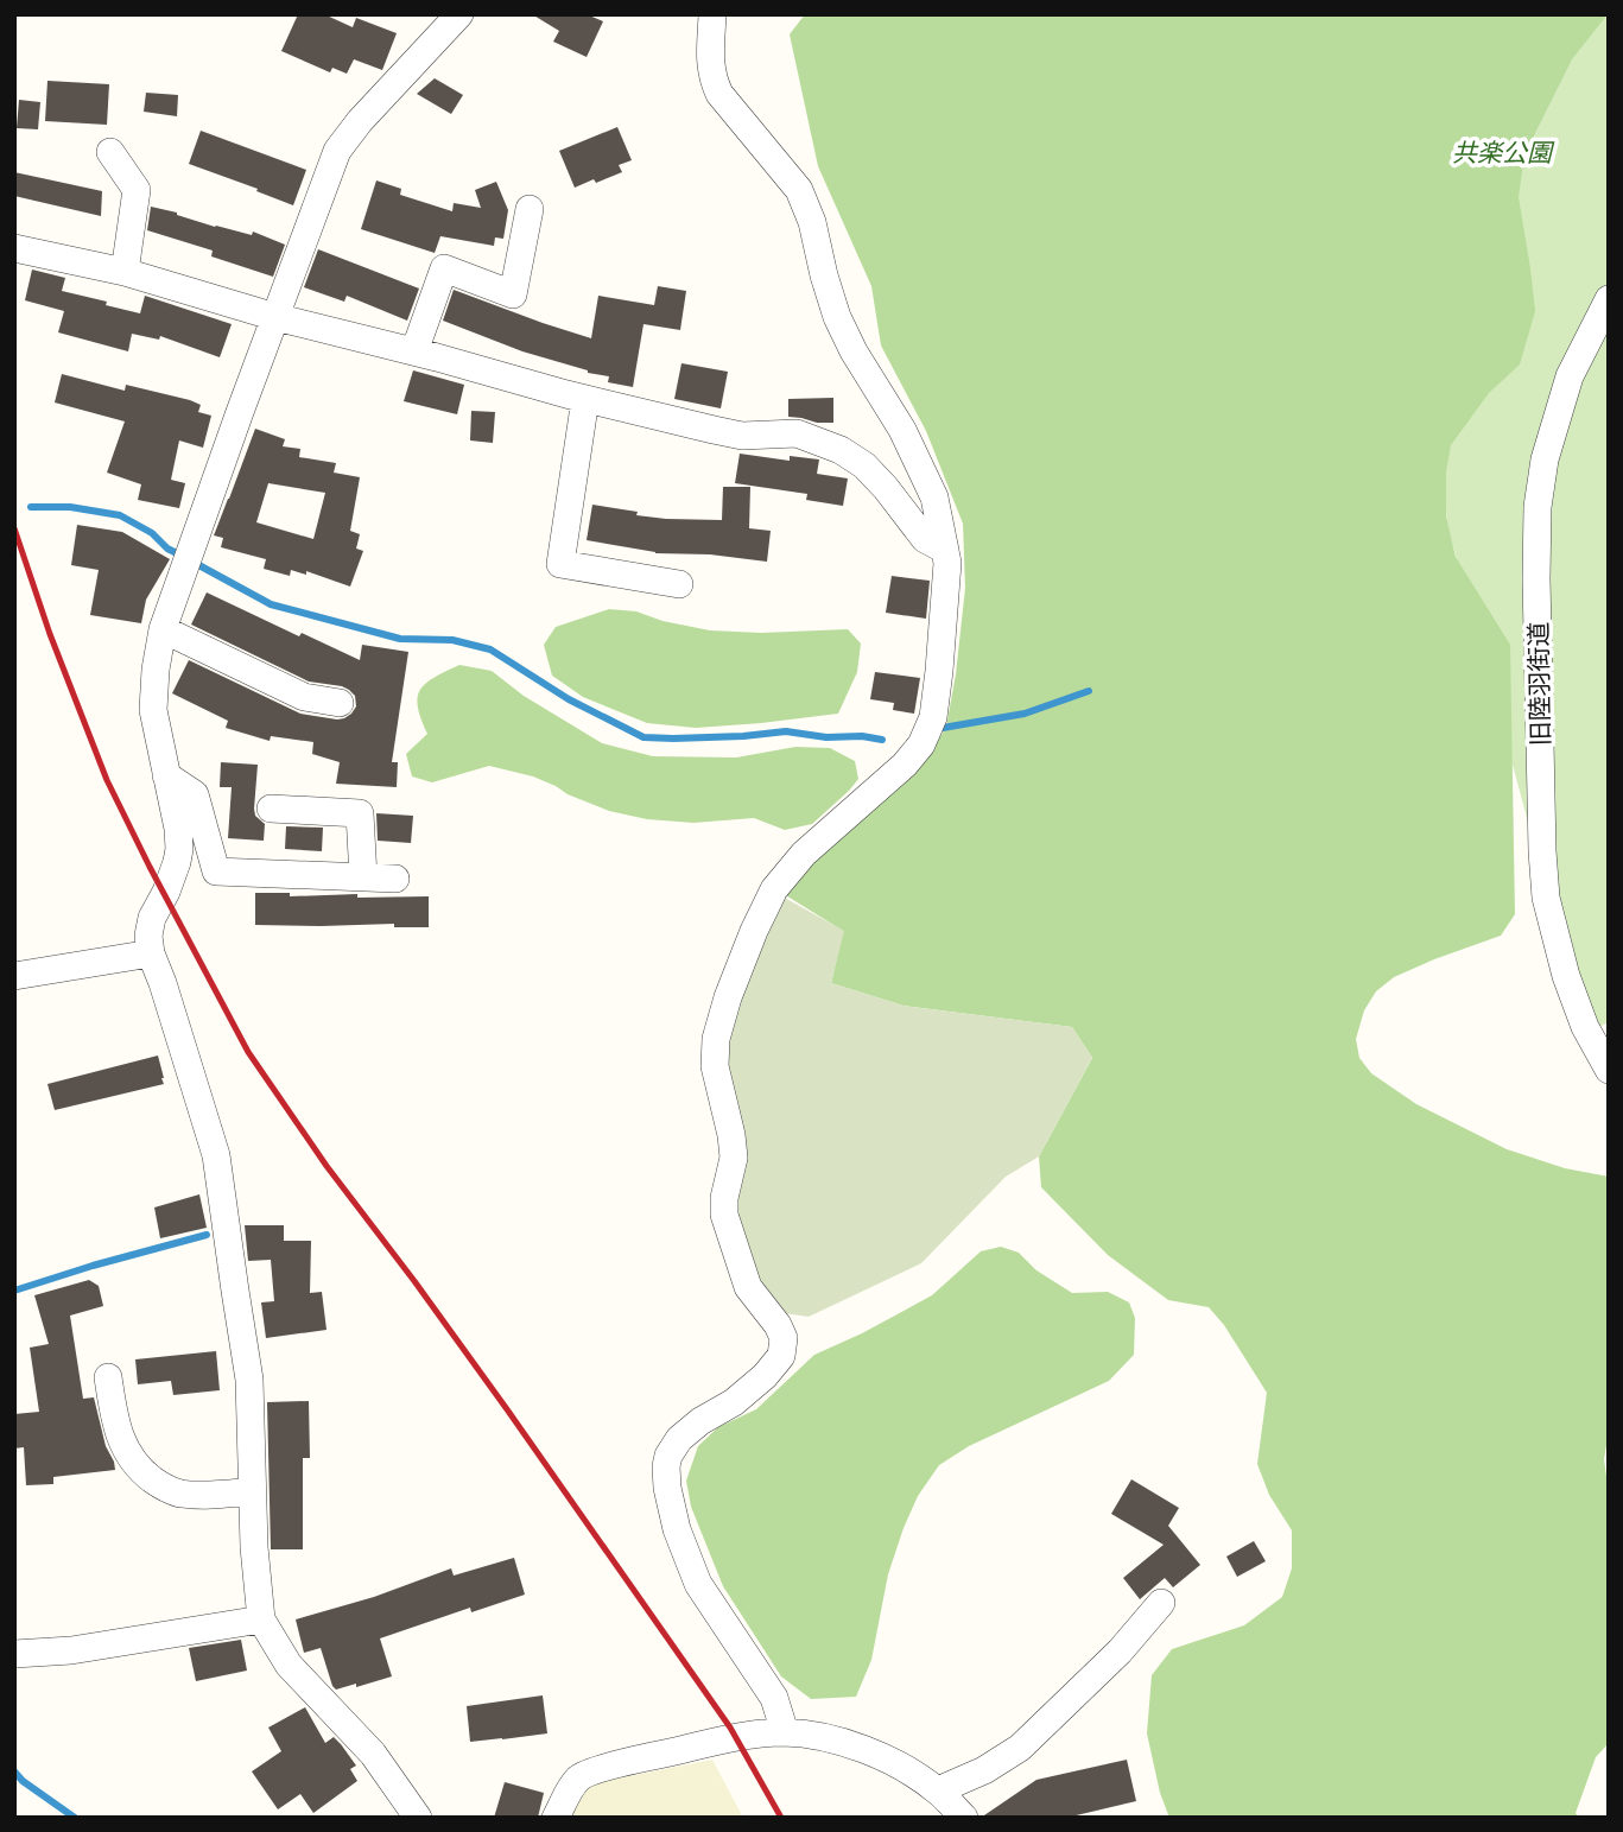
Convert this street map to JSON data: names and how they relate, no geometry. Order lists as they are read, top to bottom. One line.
{"streets":{"street":["旧陸羽街道"]},"parks":["共楽公園"]}
